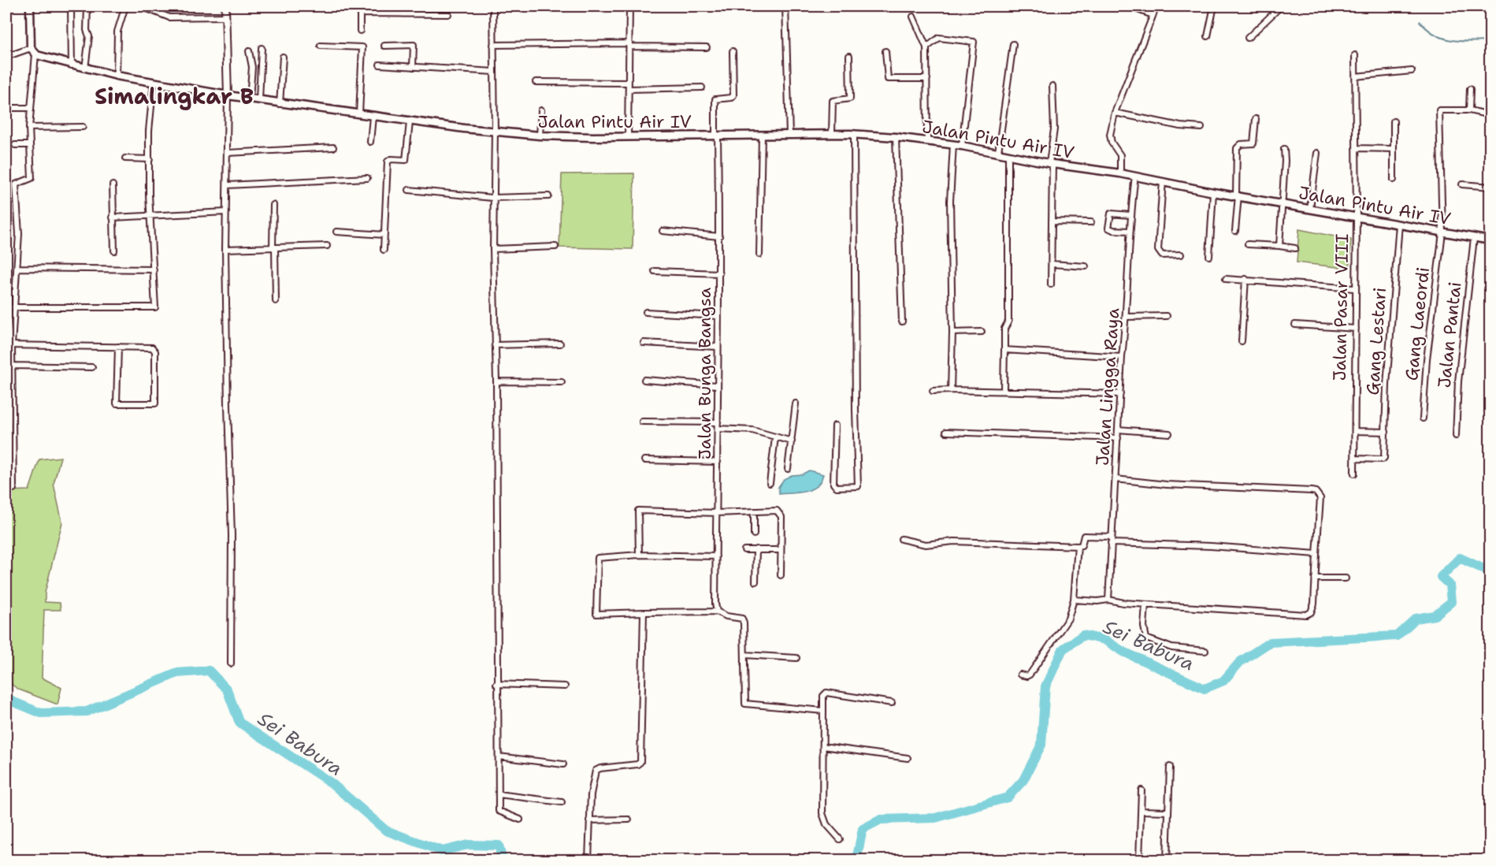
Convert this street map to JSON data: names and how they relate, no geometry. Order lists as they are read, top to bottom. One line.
{"streets":{"main road":["Jalan Pintu Air IV"],"street":["Jalan Pasar VIII","Gang Laeordi","Jalan Pantai","Gang Lestari","Jalan Bunga Bangsa","Jalan Lingga Raya"]},"crossings":[["Jalan Pintu Air IV","Jalan Pasar VIII"],["Jalan Pintu Air IV","Gang Laeordi"],["Jalan Pintu Air IV","Jalan Pantai"],["Jalan Pintu Air IV","Gang Lestari"],["Jalan Pintu Air IV","Jalan Bunga Bangsa"],["Jalan Pintu Air IV","Jalan Lingga Raya"],["Jalan Pasar VIII","Gang Lestari"]],"districts":["Simalingkar B"],"water":["Sei Babura"]}
